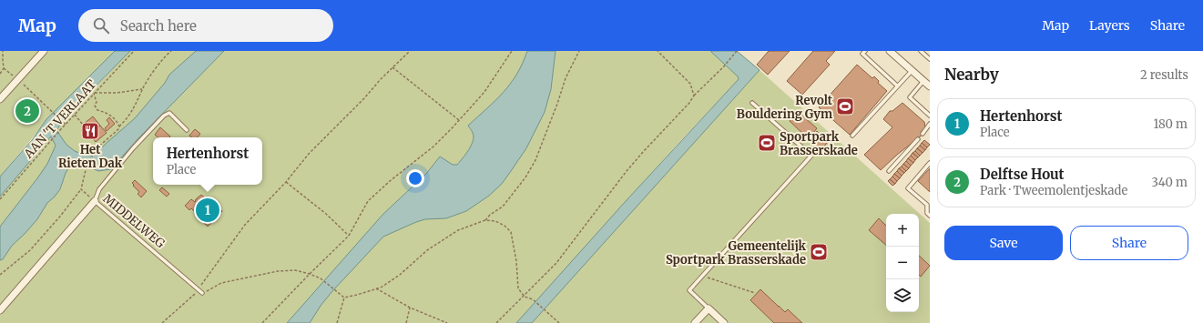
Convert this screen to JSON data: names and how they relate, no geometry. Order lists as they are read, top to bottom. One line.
{"streets":{"street":["MIDDELWEG"],"path":["AAN 'T VERLAAT"]},"places":{"sports":["Revolt Bouldering Gym","Sportpark Brasserskade","Gemeentelijk Sportpark Brasserskade"],"restaurant":["Het Rieten Dak"]},"page":{"header":"Map","search":"Search here","nav":["Map","Layers","Share"],"heading":["Nearby","2 results"],"pins":["2","1"],"list":[{"mark":"1","name":"Hertenhorst","note":"Place","value":"180 m"},{"mark":"2","name":"Delftse Hout","note":"Park · Tweemolentjeskade","value":"340 m"}],"popup":["Hertenhorst","Place"],"map_buttons":["+","−"],"buttons":["Save","Share"]}}
